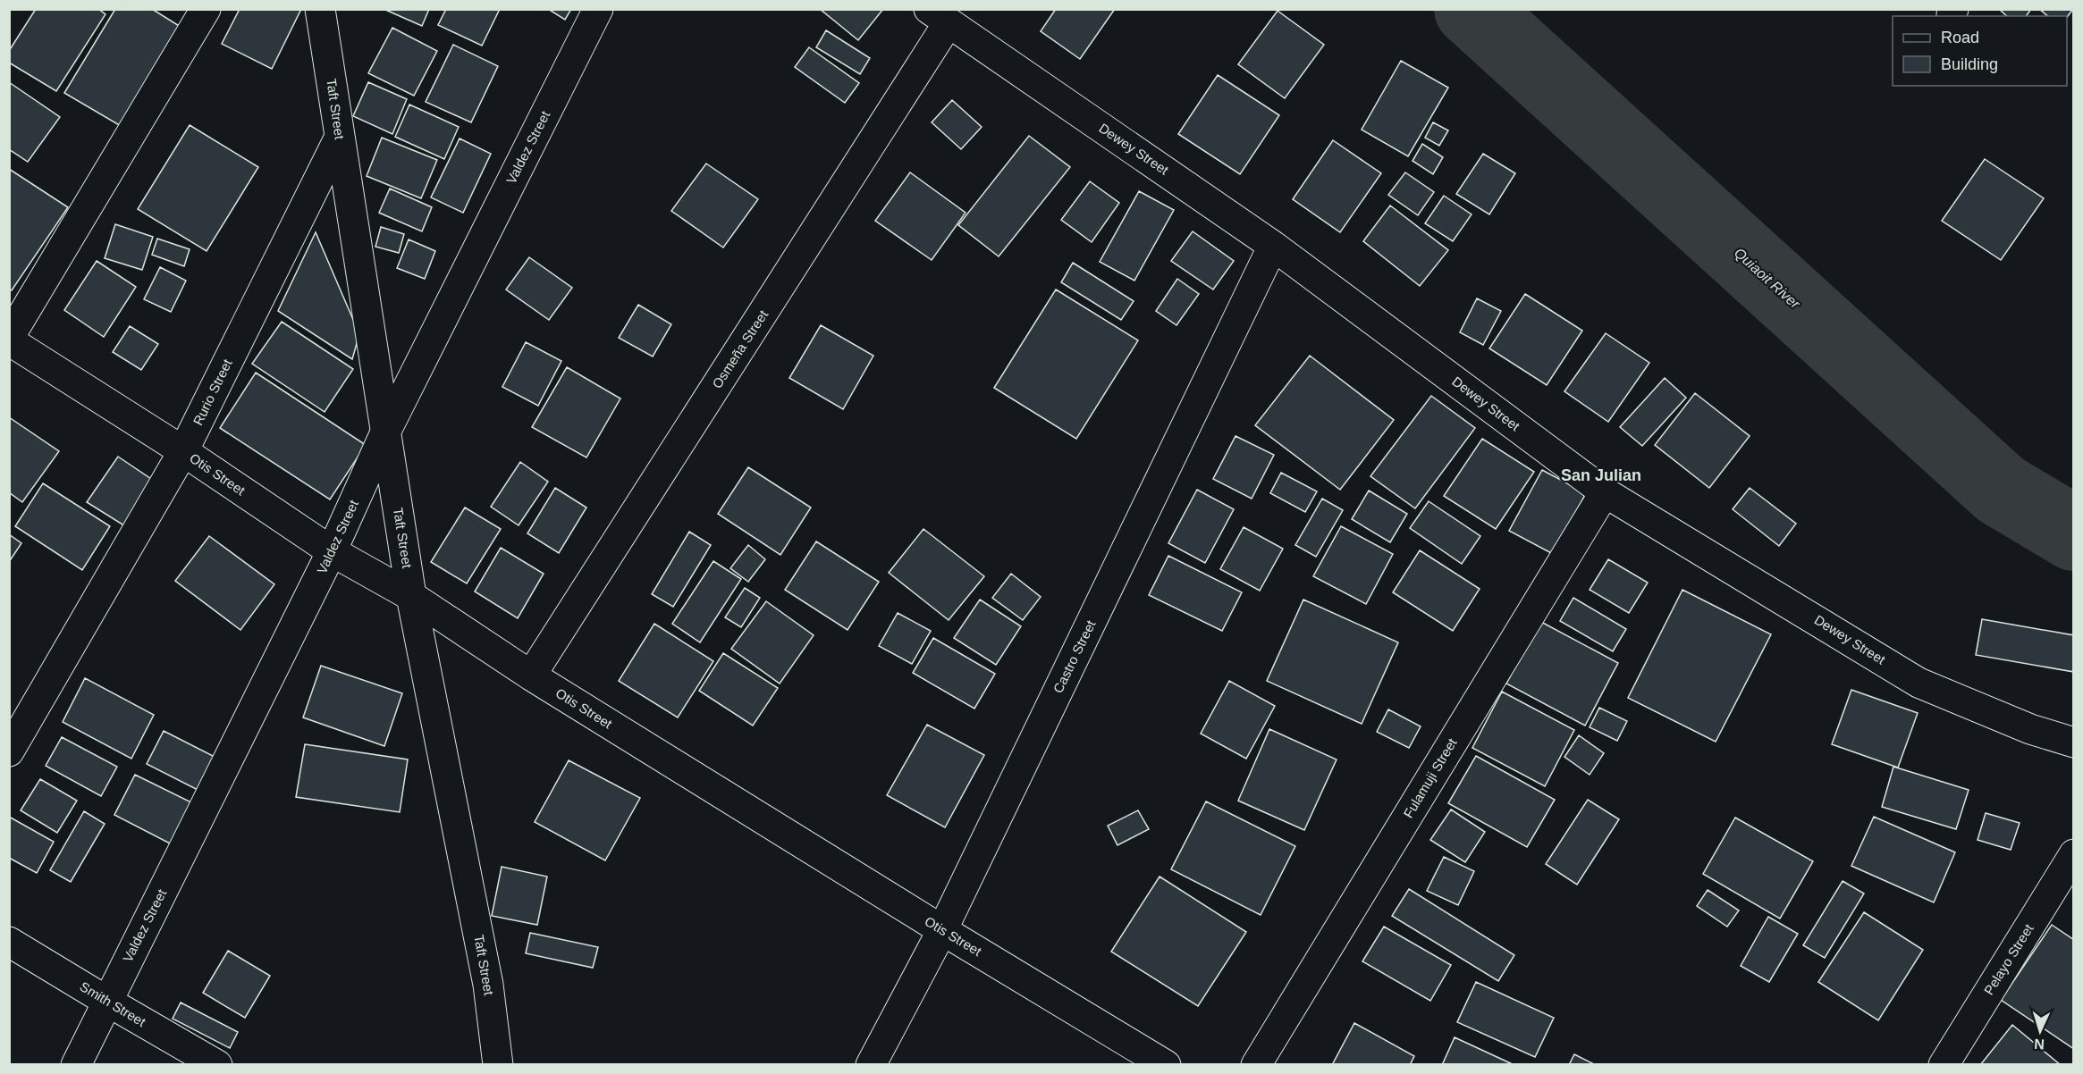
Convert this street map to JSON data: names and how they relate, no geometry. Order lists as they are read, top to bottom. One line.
{"streets":{"street":["Taft Street","Valdez Street","Dewey Street","Osmeña Street","Rurio Street","Otis Street","Castro Street","Fulamuji Street","Pelayo Street","Smith Street"]},"crossings":[["Taft Street","Valdez Street"],["Taft Street","Rurio Street"],["Taft Street","Otis Street"],["Valdez Street","Otis Street"],["Valdez Street","Smith Street"],["Dewey Street","Osmeña Street"],["Dewey Street","Castro Street"],["Dewey Street","Fulamuji Street"],["Osmeña Street","Otis Street"],["Rurio Street","Otis Street"],["Otis Street","Castro Street"]],"districts":["San Julian"],"water":["Quiaoit River"],"legend":["Road","Building"],"north":"bottom"}
